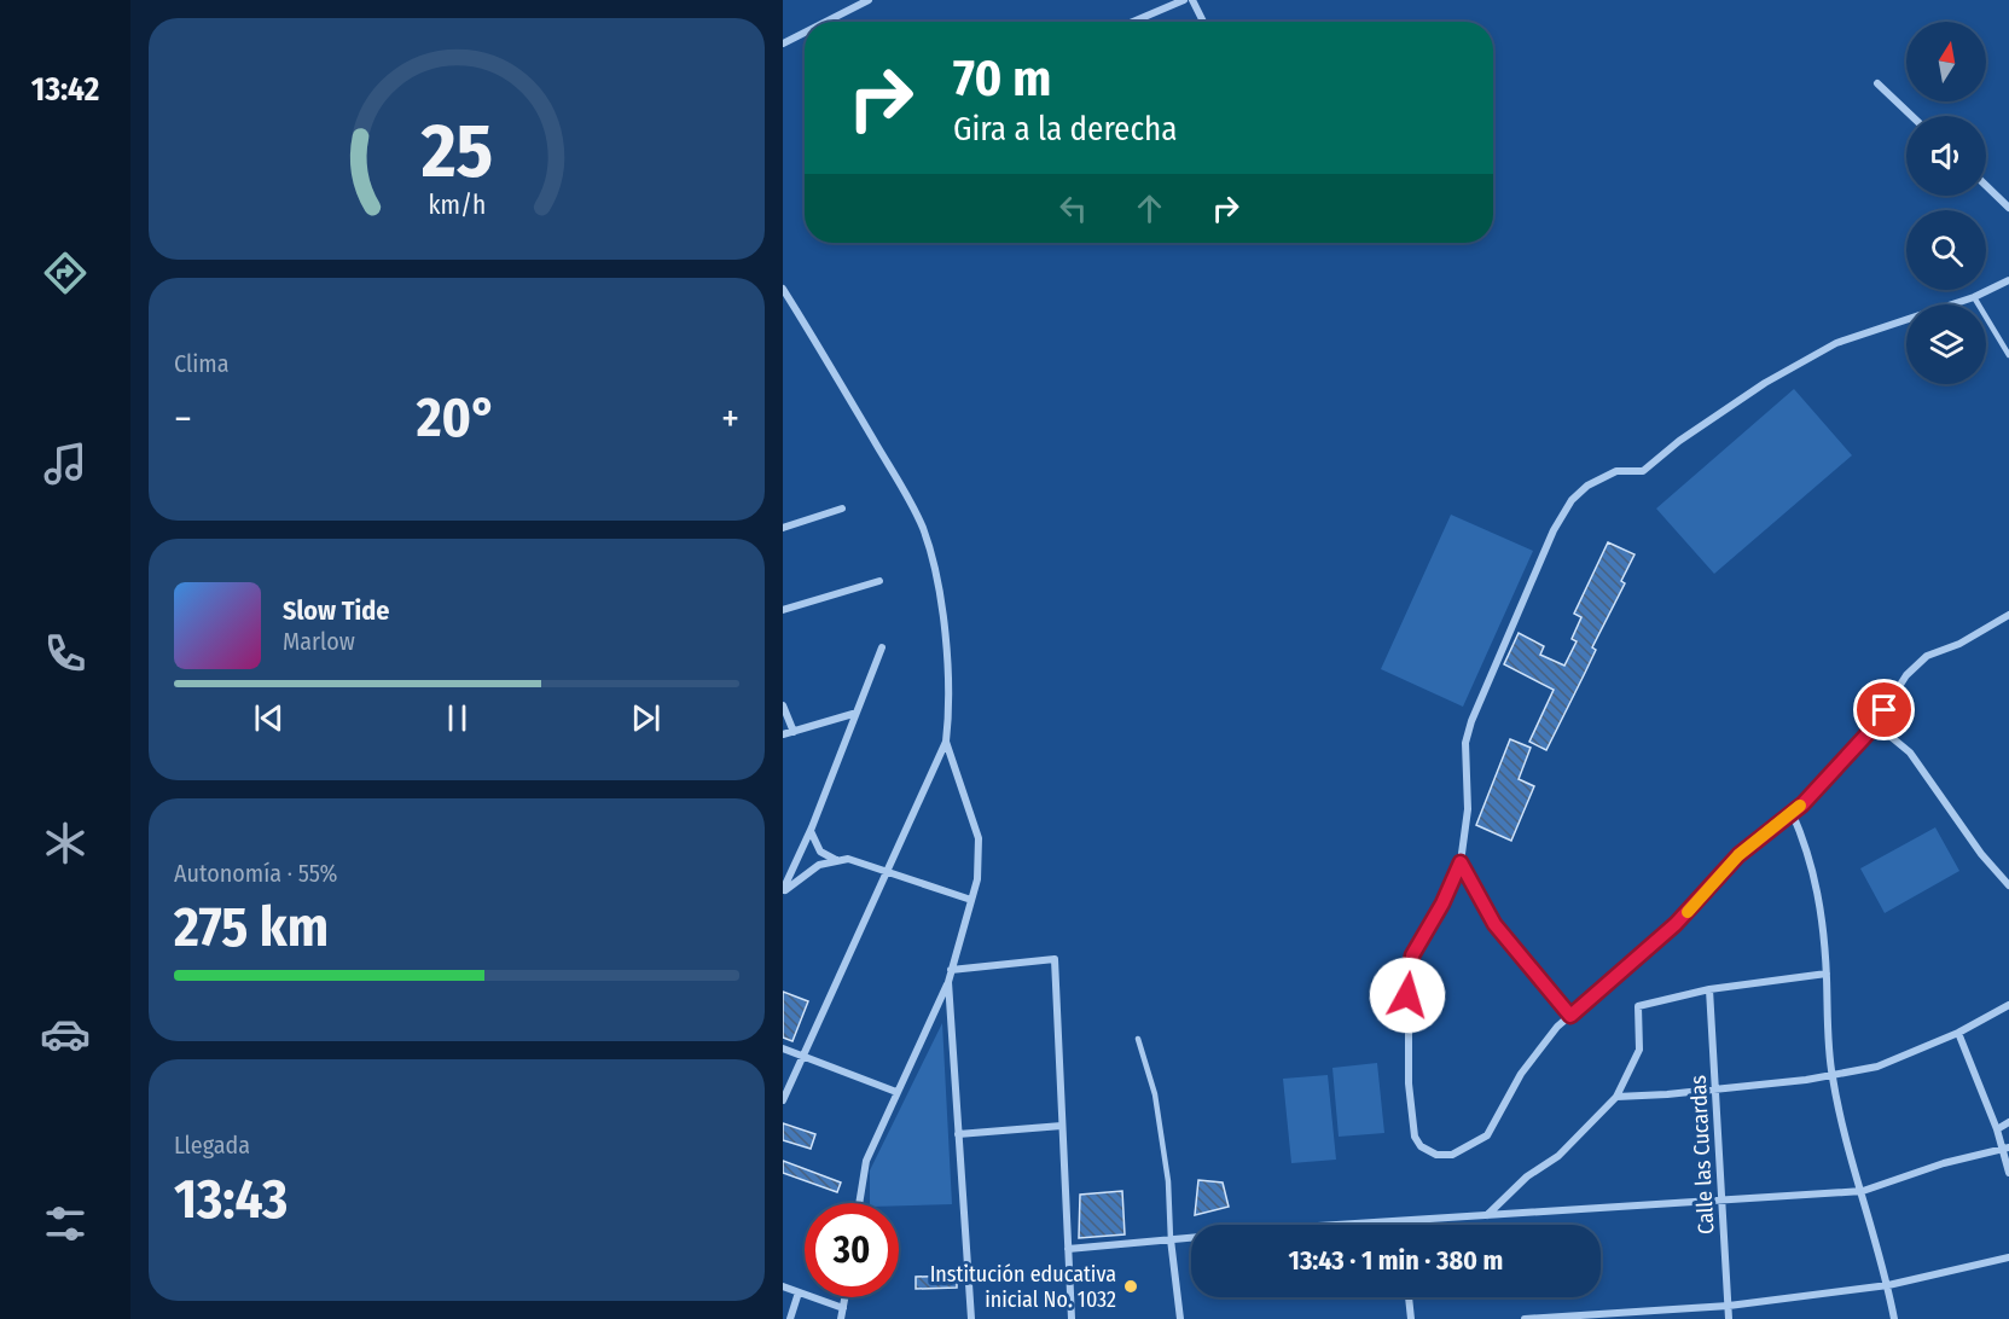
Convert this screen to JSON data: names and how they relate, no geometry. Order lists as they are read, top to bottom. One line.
{"streets":{"street":["Calle las Cucardas"]},"places":["Institución educativa inicial No. 1032"],"north":"top","page":{"tabs":"13:42","turn":["70 m","Gira a la derecha"],"tile":["Clima",["Autonomía · 55%","275 km"],["Llegada","13:43"]],"heat":["−","20°","+"],"song":["Slow Tide","Marlow"],"limit":"30","trip":"13:43 · 1 min · 380 m","gauge":["25","km/h"]}}
